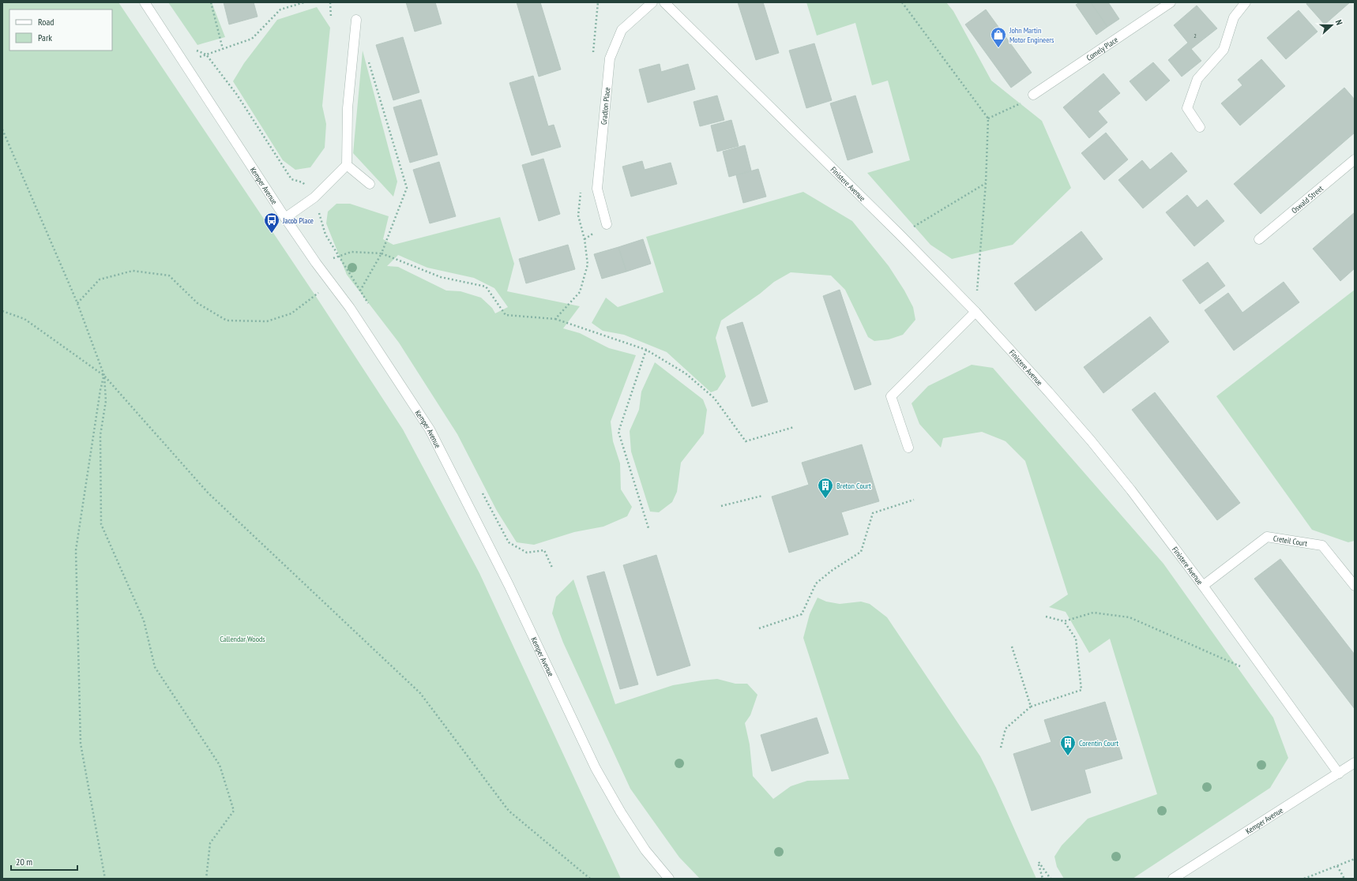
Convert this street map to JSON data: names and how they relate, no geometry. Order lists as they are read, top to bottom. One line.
{"streets":{"street":["Comely Place","Gradlon Place","Finistere Avenue","Kemper Avenue","Oswald Street","Creteil Court"]},"crossings":[["Finistere Avenue","Kemper Avenue"],["Finistere Avenue","Creteil Court"]],"parks":["Callendar Woods"],"places":{"shop":["John Martin Motor Engineers"],"bus stop":["Jacob Place"],"building":["Breton Court","Corentin Court"]},"house_numbers":["2"],"legend":["Road","Park"],"scale_bar":"20 m","north":"right"}
